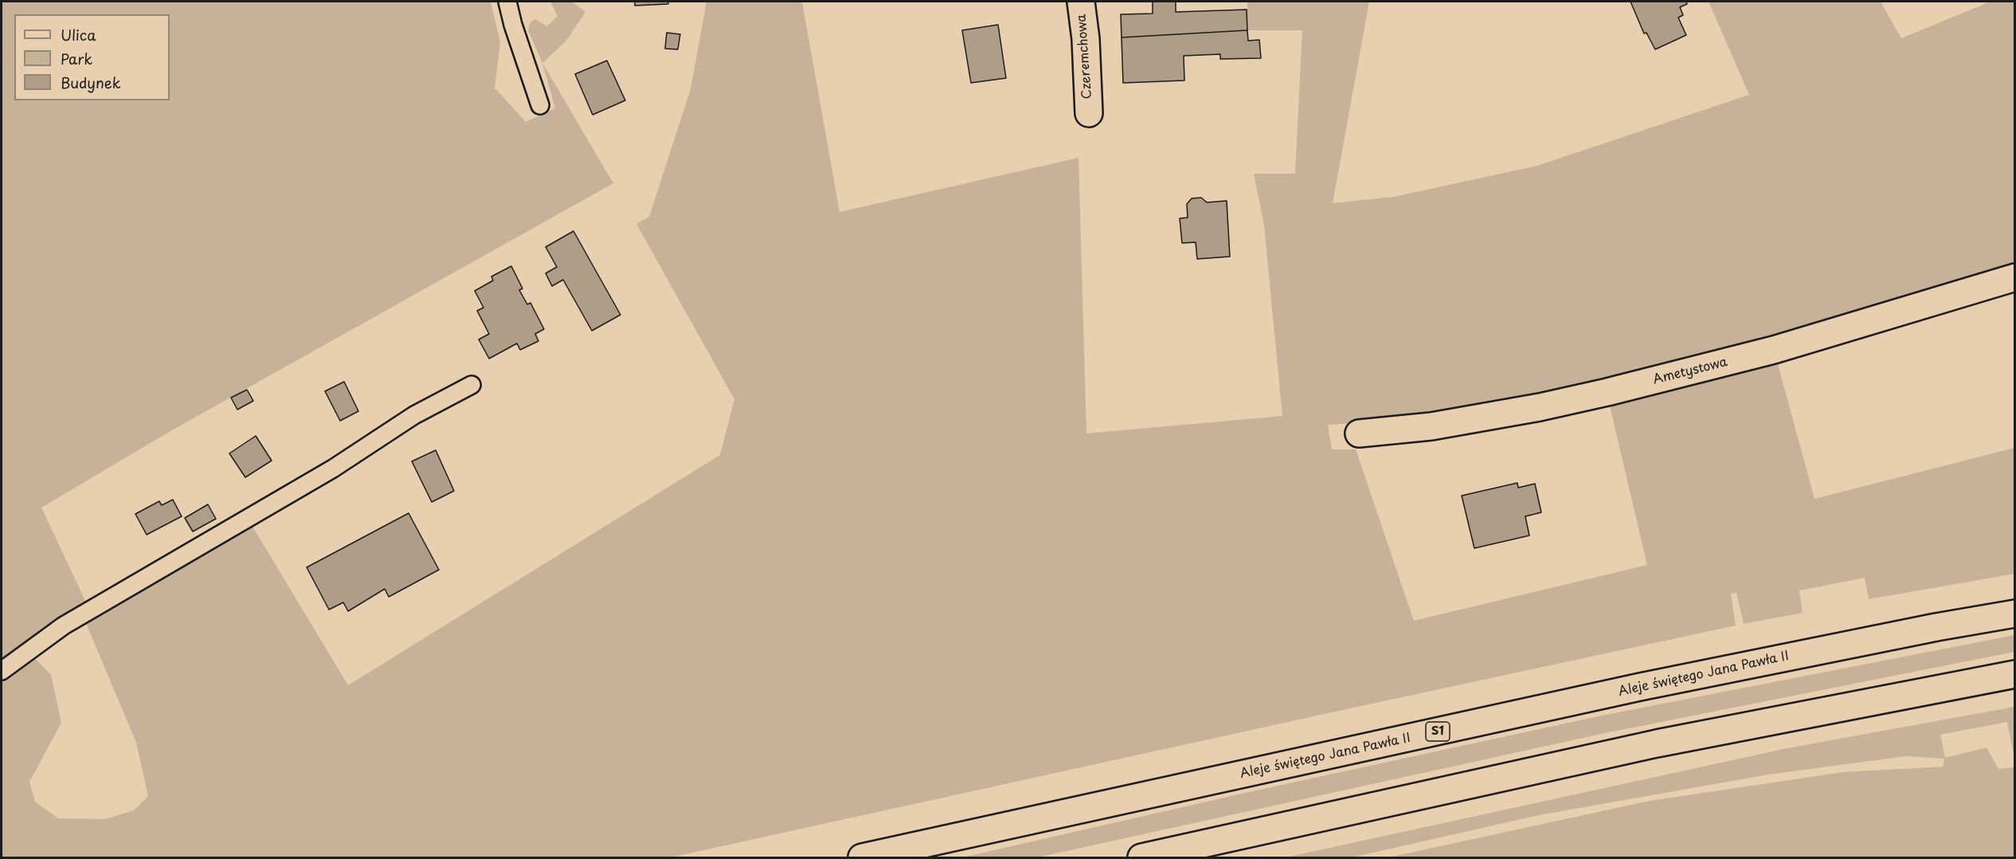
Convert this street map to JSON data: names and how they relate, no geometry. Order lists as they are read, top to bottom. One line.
{"streets":{"main road":["Czeremchowa","Ametystowa","Aleje świętego Jana Pawła II","S1"]},"legend":["Ulica","Park","Budynek"]}
